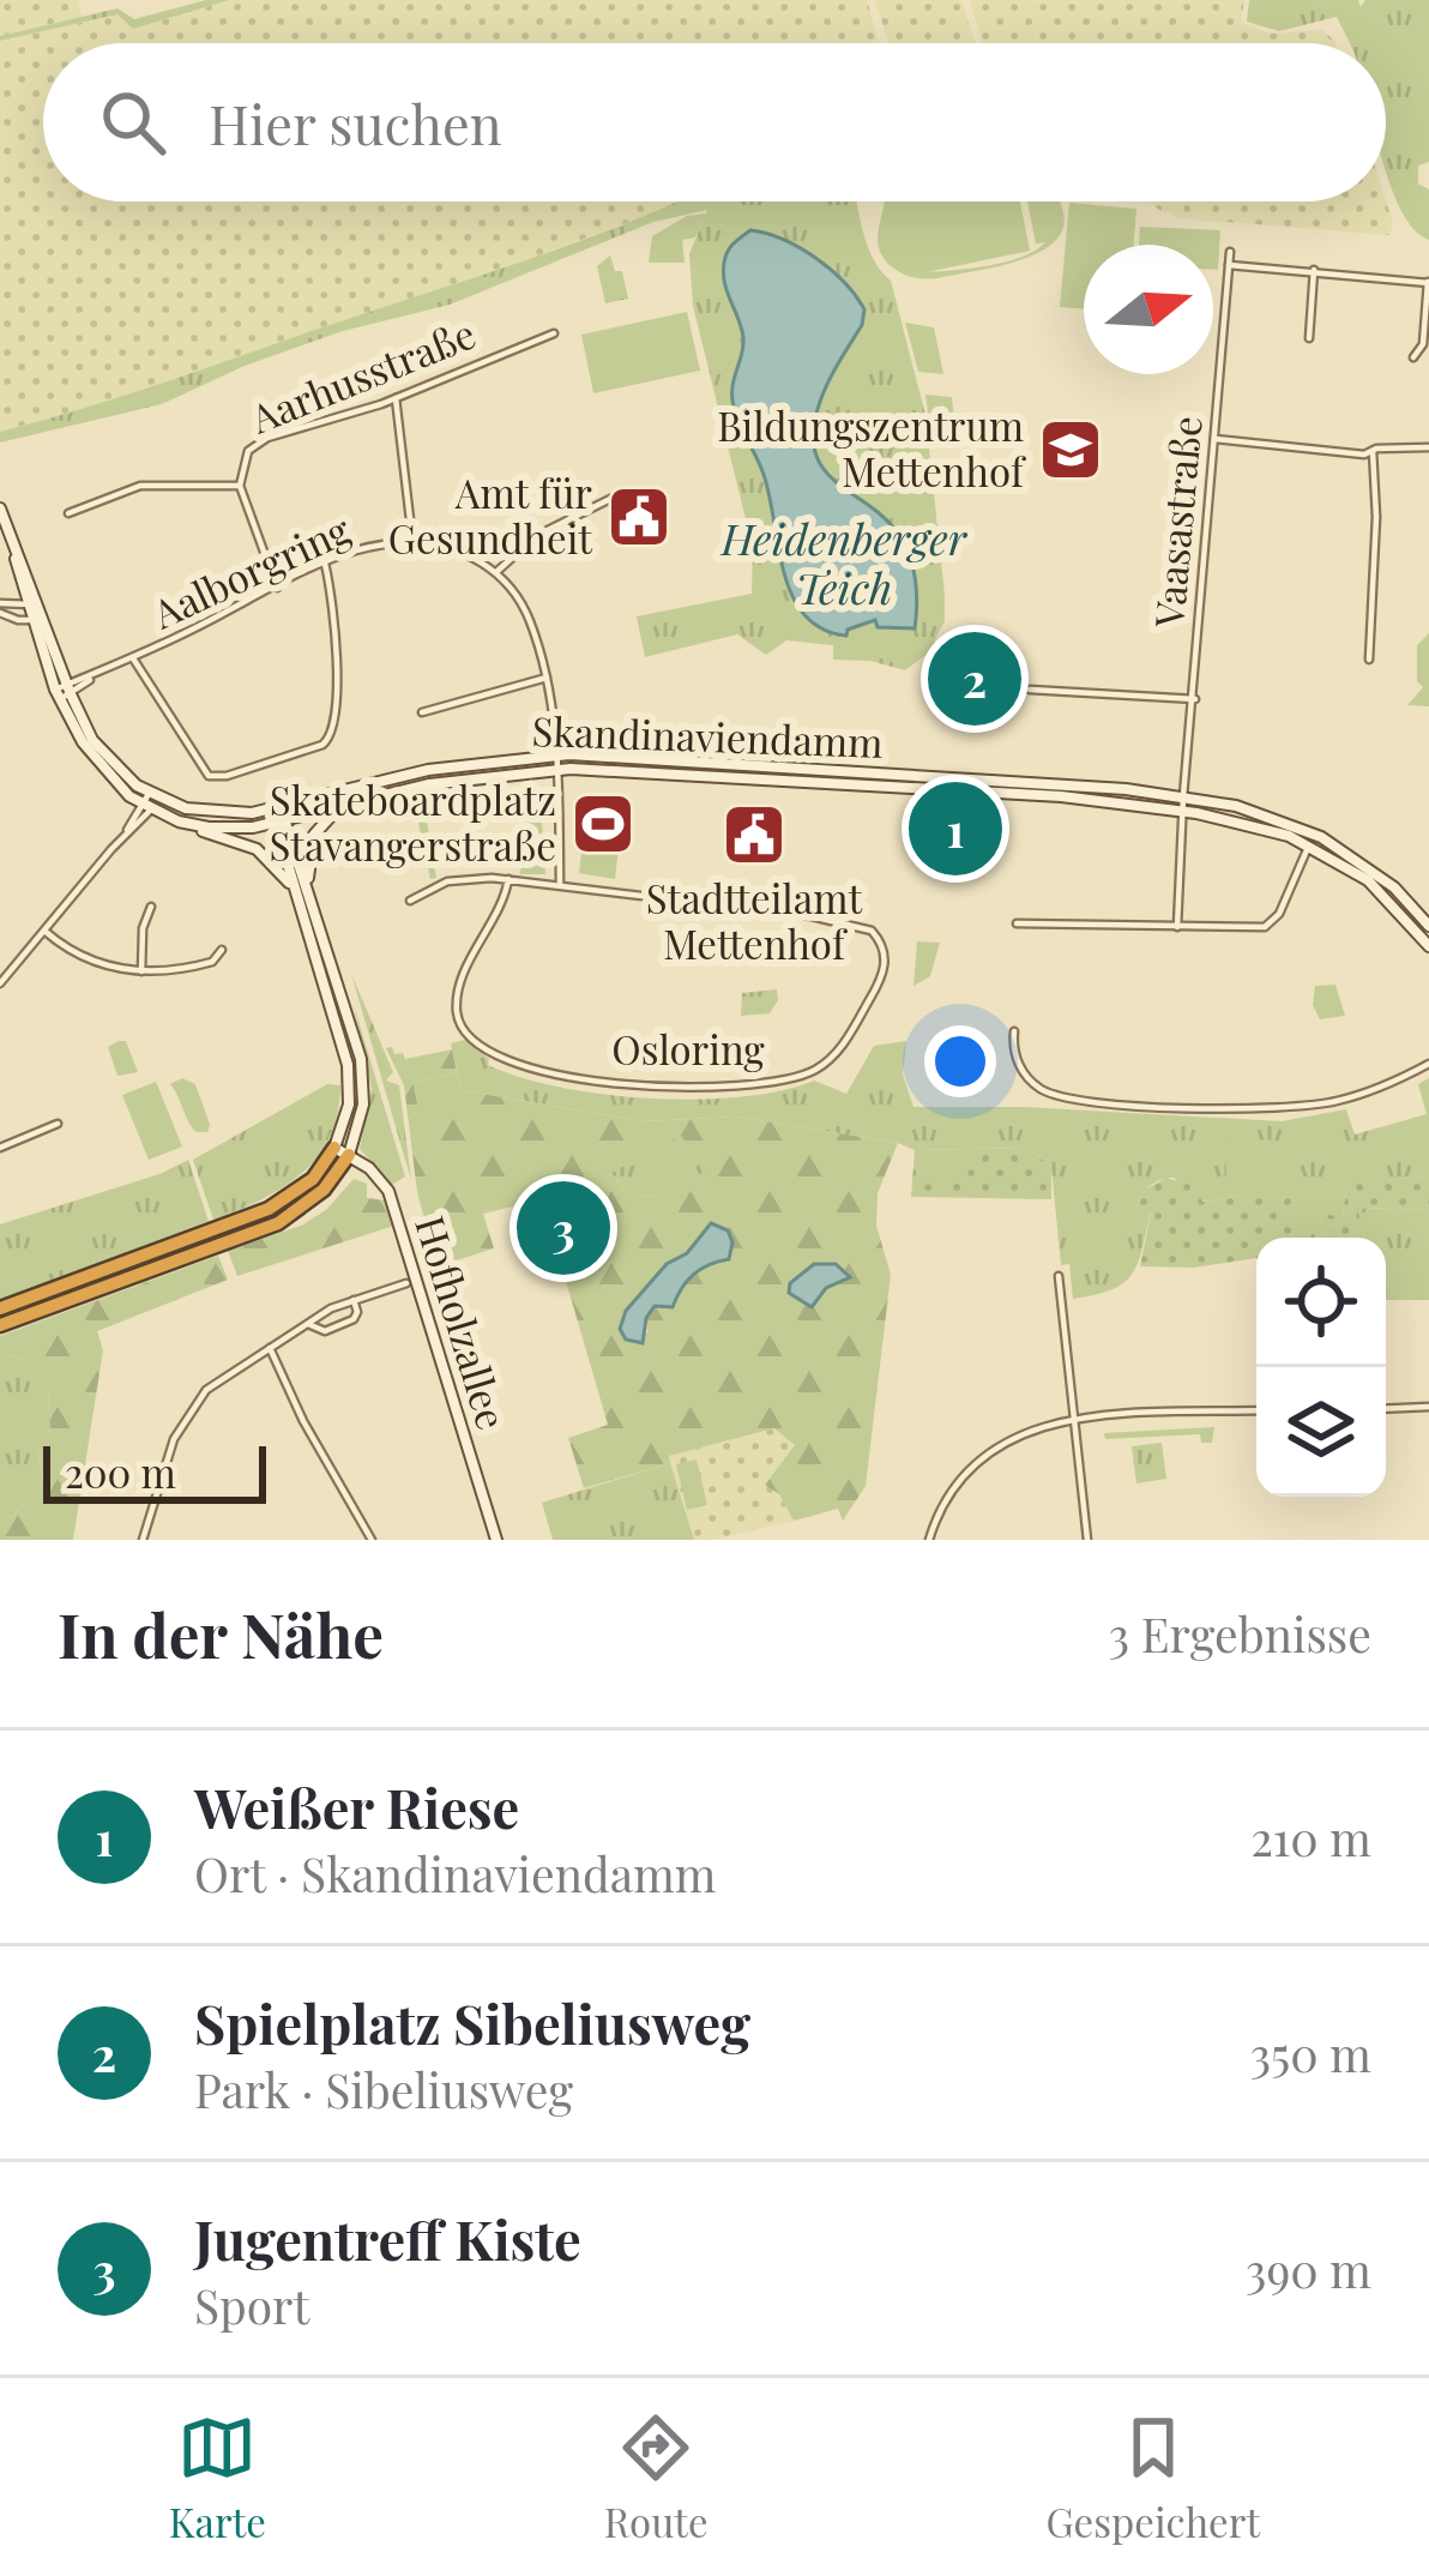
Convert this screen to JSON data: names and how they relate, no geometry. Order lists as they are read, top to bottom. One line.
{"streets":{"main road":["Skandinaviendamm","Hofholzallee"],"street":["Aarhusstraße","Vaasastraße","Aalborgring","Osloring"]},"crossings":[["Aarhusstraße","Aalborgring"],["Vaasastraße","Skandinaviendamm"],["Aalborgring","Skandinaviendamm"]],"water":["Heidenberger Teich"],"places":{"school or university":["Bildungszentrum Mettenhof"],"public building":["Amt für Gesundheit","Stadtteilamt Mettenhof"],"sports":["Skateboardplatz Stavangerstraße"]},"scale_bar":"200 m","north":"right","page":{"search":"Hier suchen","pins":["2","1","3"],"scale":"200 m","heading":["In der Nähe","3 Ergebnisse"],"list":[{"mark":"1","name":"Weißer Riese","note":"Ort · Skandinaviendamm","value":"210 m"},{"mark":"2","name":"Spielplatz Sibeliusweg","note":"Park · Sibeliusweg","value":"350 m"},{"mark":"3","name":"Jugentreff Kiste","note":"Sport","value":"390 m"}],"nav":["Karte","Route","Gespeichert"]}}
